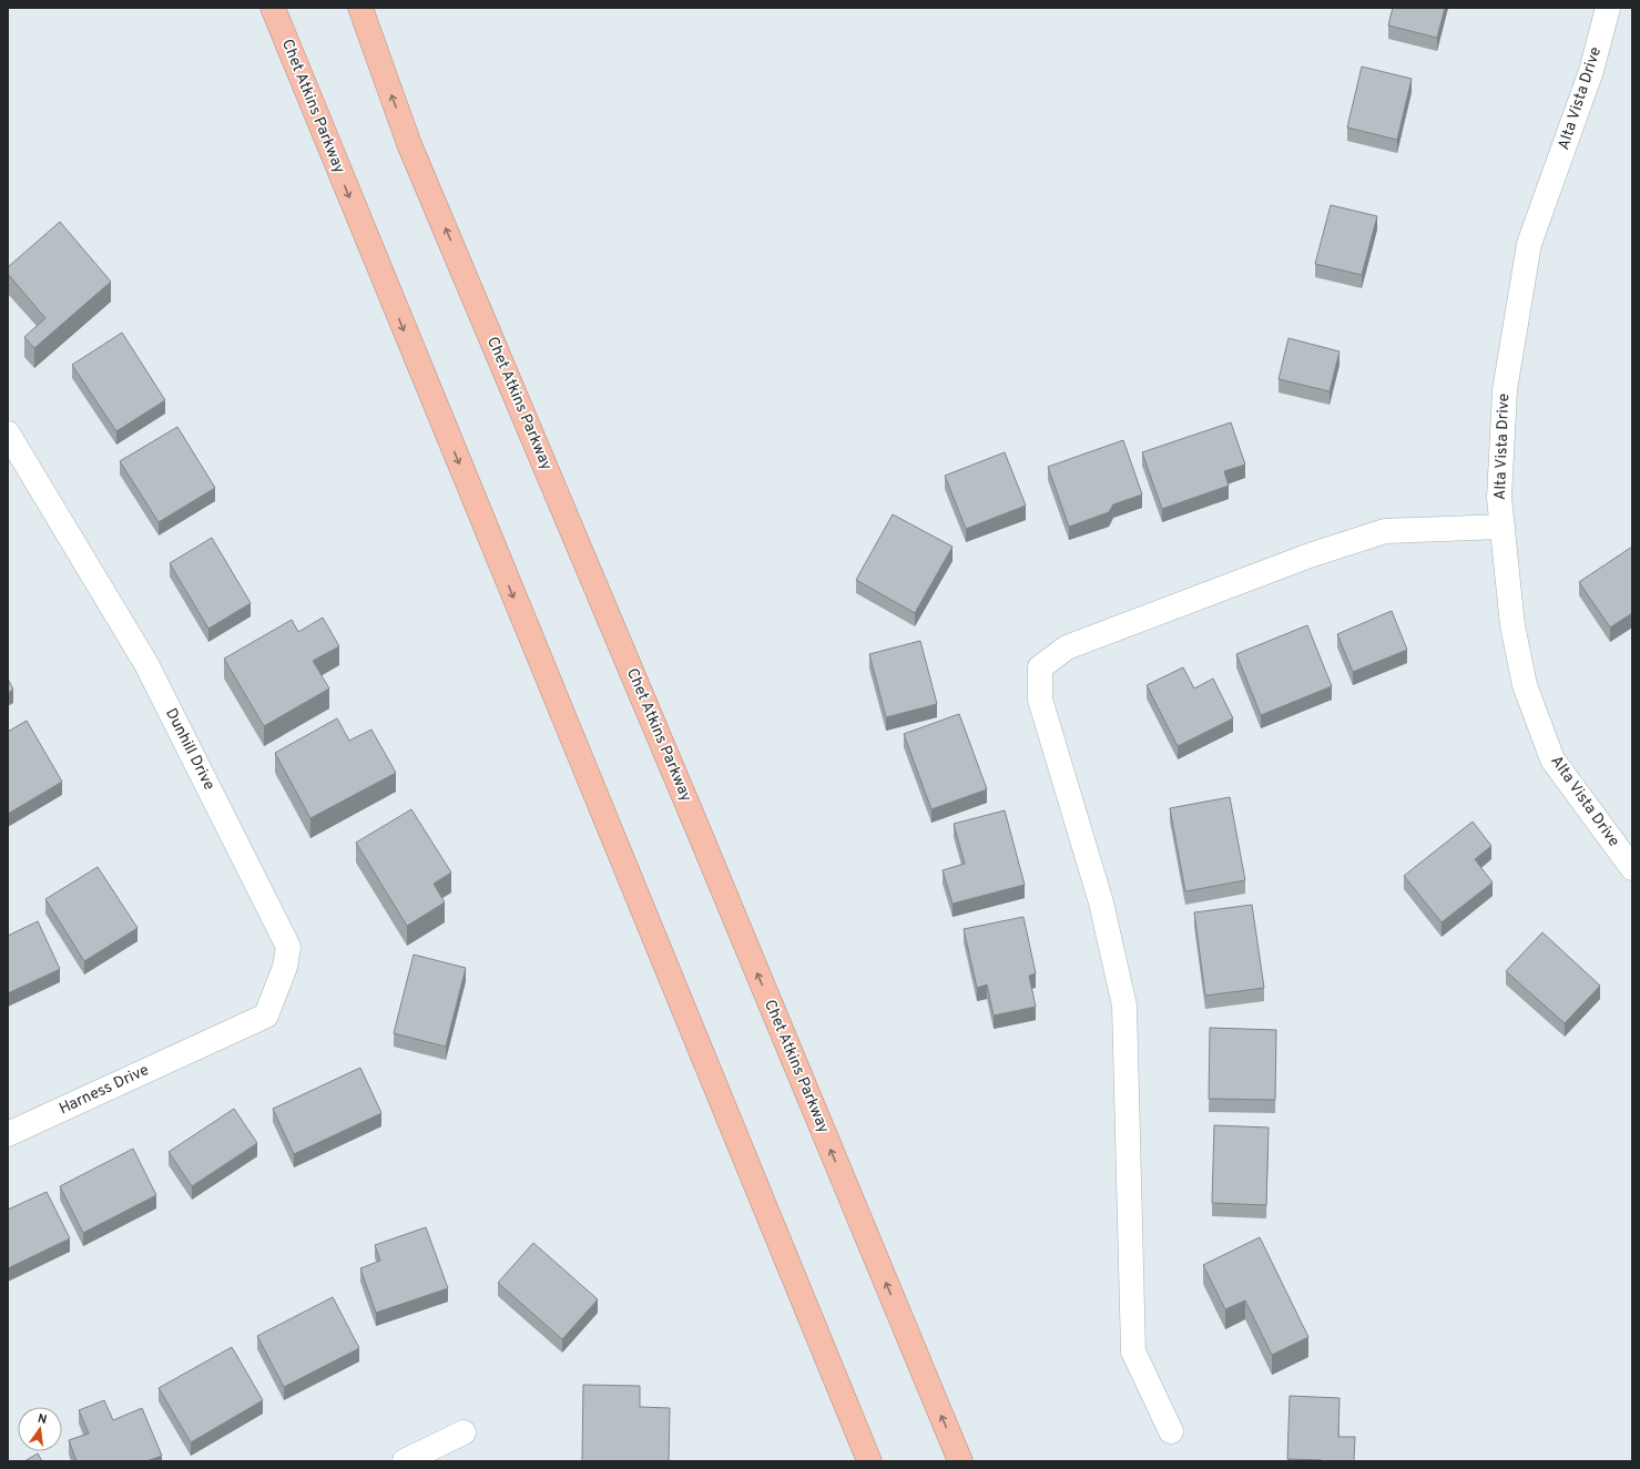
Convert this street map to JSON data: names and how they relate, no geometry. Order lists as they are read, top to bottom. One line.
{"streets":{"highway":["Chet Atkins Parkway"],"street":["Alta Vista Drive","Dunhill Drive","Harness Drive"]},"crossings":[["Dunhill Drive","Harness Drive"]],"north":"top"}
